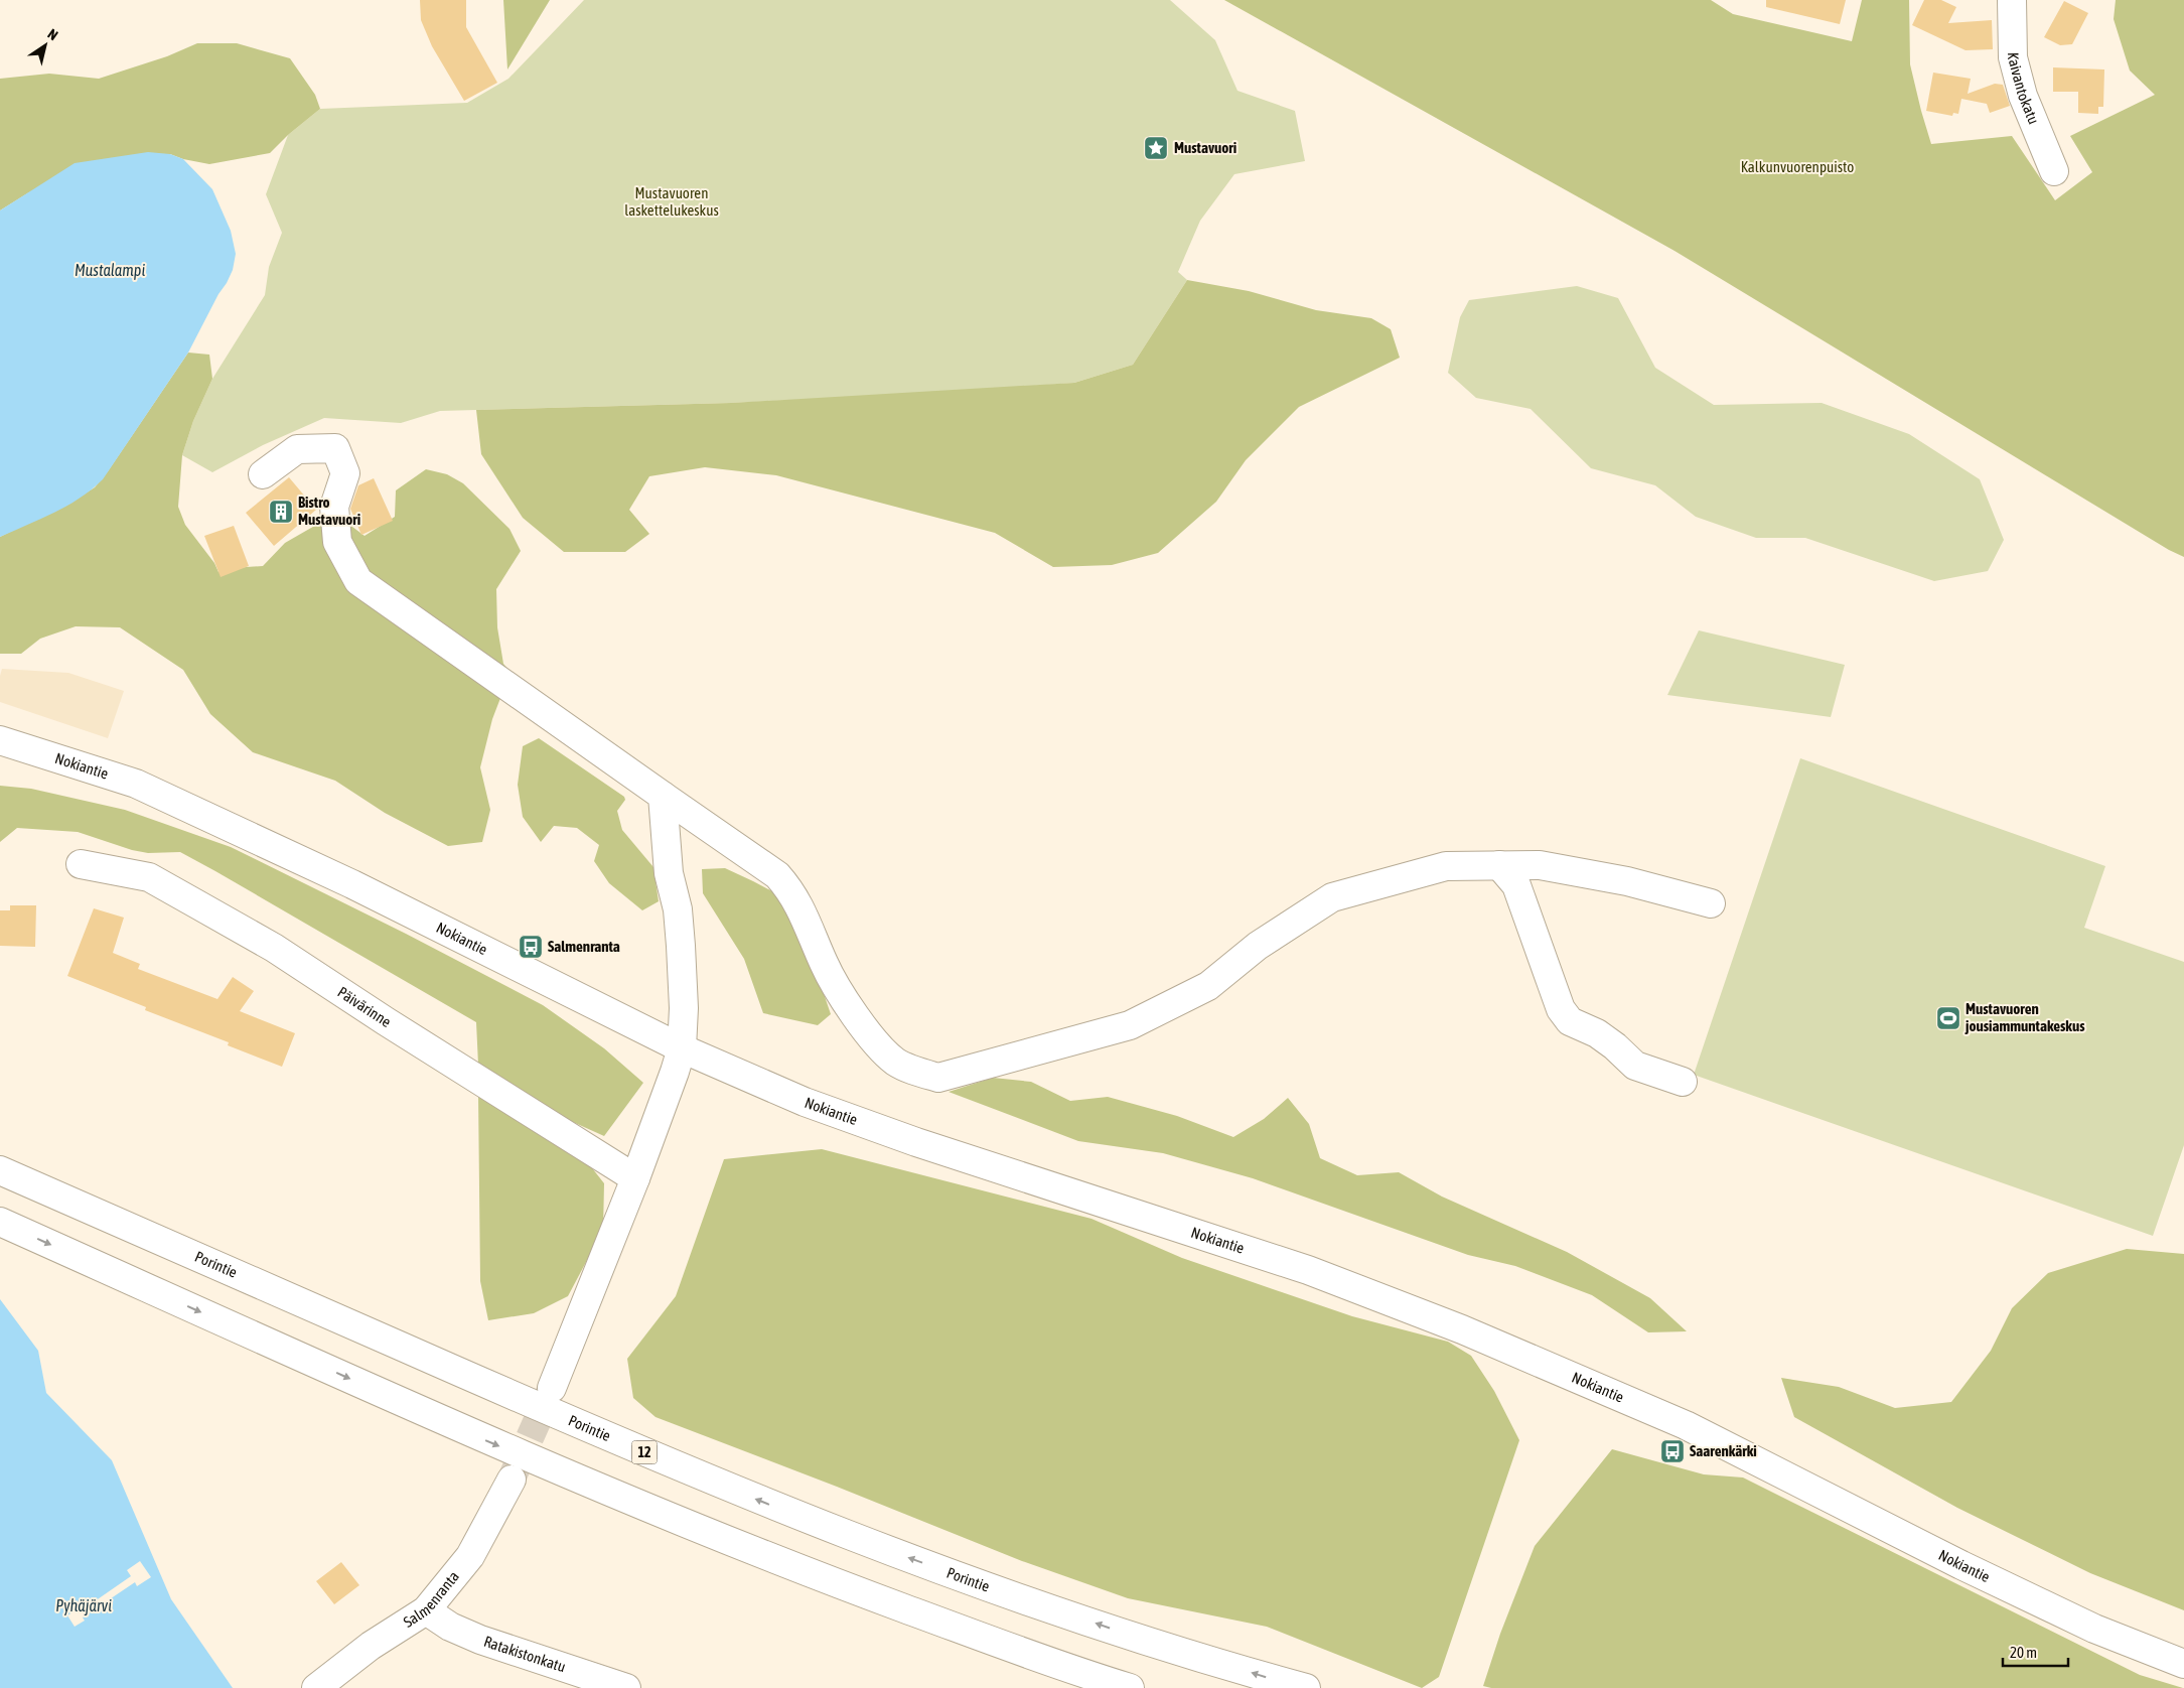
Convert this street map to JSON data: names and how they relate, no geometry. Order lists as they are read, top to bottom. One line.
{"streets":{"main road":["Kaivantokatu","Nokiantie","Päivärinne","Porintie","12","Salmenranta","Ratakistonkatu"]},"crossings":[["Salmenranta","Ratakistonkatu"]],"water":["Mustalampi","Pyhäjärvi"],"parks":["Kalkunvuorenpuisto","Mustavuoren laskettelukeskus"],"places":{"place":["Mustavuori"],"building":["Bistro Mustavuori"],"bus stop":["Salmenranta","Saarenkärki"],"sports":["Mustavuoren jousiammuntakeskus"]},"scale_bar":"20 m","north":"top right"}
